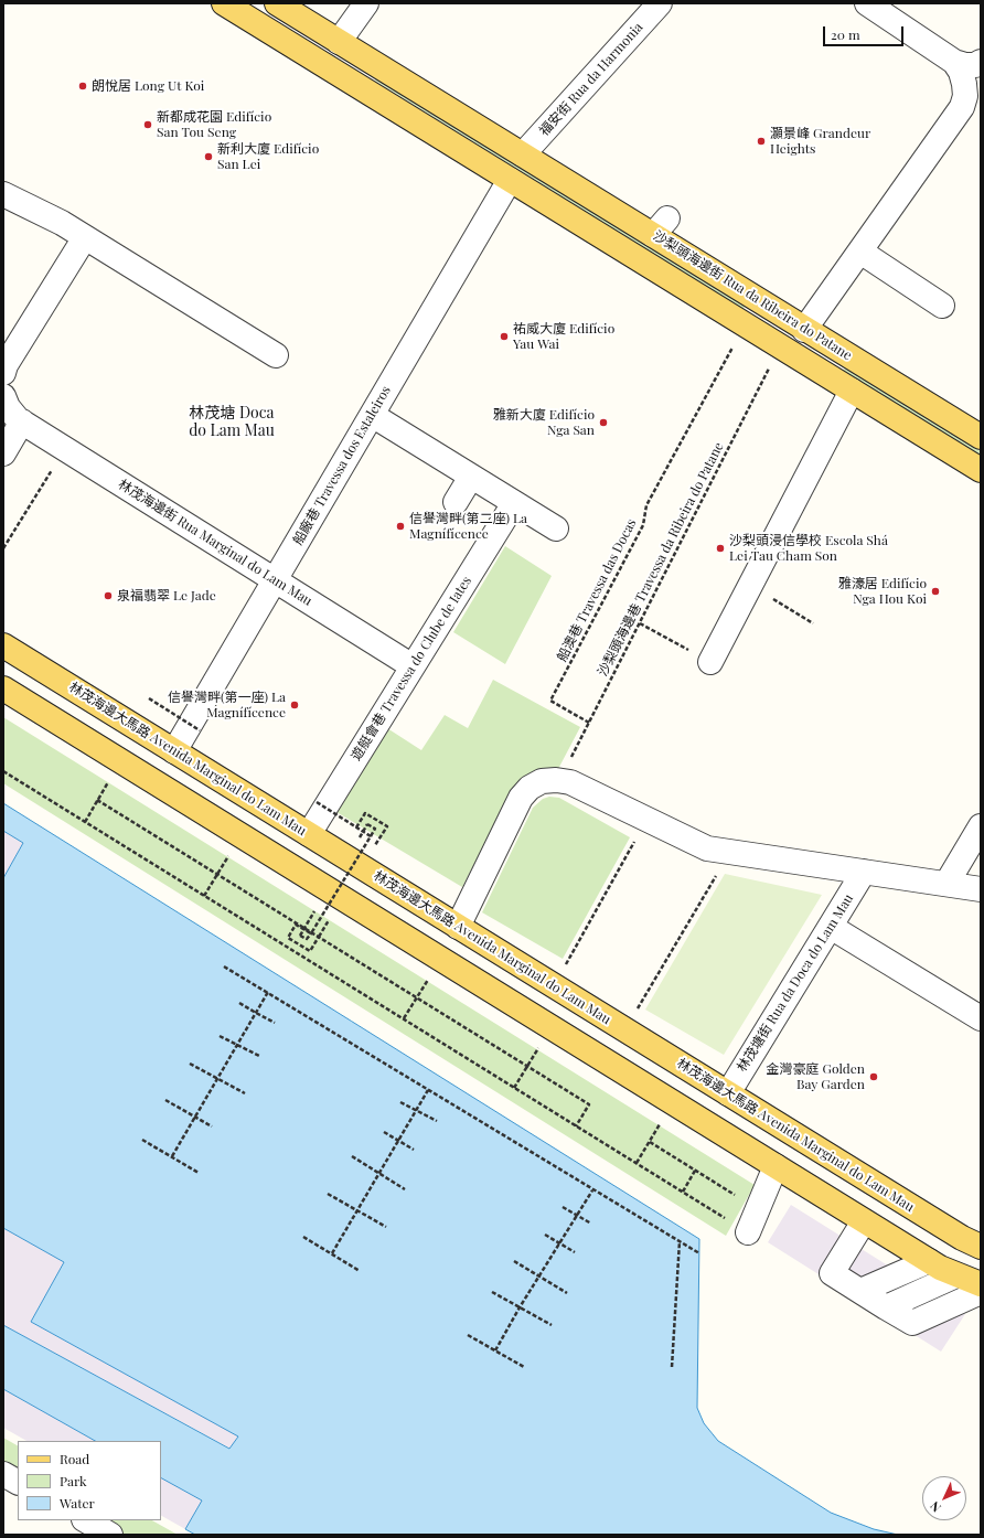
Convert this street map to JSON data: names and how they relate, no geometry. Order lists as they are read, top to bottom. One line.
{"streets":{"main road":["沙梨頭海邊街 Rua da Ribeira do Patane","林茂海邊大馬路 Avenida Marginal do Lam Mau"],"street":["福安街 Rua da Harmonia","船廠巷 Travessa dos Estaleiros","林茂海邊街 Rua Marginal do Lam Mau","遊艇會巷 Travessa do Clube de Iates","林茂塘街 Rua da Doca do Lam Mau"],"path":["沙梨頭海邊巷 Travessa da Ribeira do Patane","船澳巷 Travessa das Docas"]},"crossings":[["福安街 Rua da Harmonia","沙梨頭海邊街 Rua da Ribeira do Patane"],["沙梨頭海邊街 Rua da Ribeira do Patane","船廠巷 Travessa dos Estaleiros"],["沙梨頭海邊街 Rua da Ribeira do Patane","沙梨頭海邊巷 Travessa da Ribeira do Patane"],["沙梨頭海邊街 Rua da Ribeira do Patane","船澳巷 Travessa das Docas"],["船廠巷 Travessa dos Estaleiros","林茂海邊街 Rua Marginal do Lam Mau"],["船廠巷 Travessa dos Estaleiros","林茂海邊大馬路 Avenida Marginal do Lam Mau"],["林茂海邊街 Rua Marginal do Lam Mau","遊艇會巷 Travessa do Clube de Iates"],["沙梨頭海邊巷 Travessa da Ribeira do Patane","船澳巷 Travessa das Docas"],["遊艇會巷 Travessa do Clube de Iates","林茂海邊大馬路 Avenida Marginal do Lam Mau"],["林茂海邊大馬路 Avenida Marginal do Lam Mau","林茂塘街 Rua da Doca do Lam Mau"]],"districts":["林茂塘 Doca do Lam Mau"],"places":["朗悅居 Long Ut Koi","新都成花園 Edifício San Tou Seng","灝景峰 Grandeur Heights","新利大廈 Edifício San Lei","祐威大廈 Edifício Yau Wai","雅新大廈 Edifício Nga San","信譽灣畔(第二座) La Magnífícence","沙梨頭浸信學校 Escola Shá Lei Tau Cham Son","雅濠居 Edifício Nga Hou Koi","泉福翡翠 Le Jade","信譽灣畔(第一座) La Magnífícence","金灣豪庭 Golden Bay Garden"],"legend":["Road","Park","Water"],"scale_bar":"20 m","north":"bottom left"}
